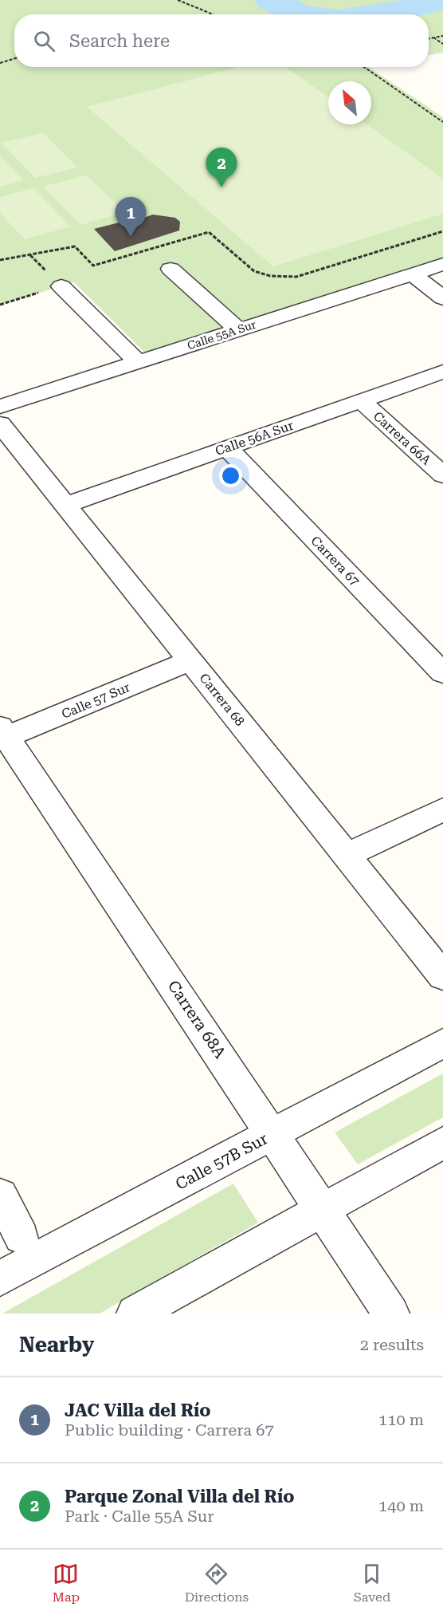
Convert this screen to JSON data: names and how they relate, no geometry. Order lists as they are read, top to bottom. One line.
{"streets":{"street":["Calle 55A Sur","Calle 56A Sur","Carrera 66A","Carrera 67","Carrera 68","Calle 57 Sur","Carrera 68A","Calle 57B Sur"]},"crossings":[["Calle 56A Sur","Carrera 66A"],["Calle 56A Sur","Carrera 67"],["Calle 56A Sur","Carrera 68"],["Carrera 68","Calle 57 Sur"],["Calle 57 Sur","Carrera 68A"],["Carrera 68A","Calle 57B Sur"]],"north":"top left","page":{"search":"Search here","pins":["2","1"],"heading":["Nearby","2 results"],"list":[{"mark":"1","name":"JAC Villa del Río","note":"Public building · Carrera 67","value":"110 m"},{"mark":"2","name":"Parque Zonal Villa del Río","note":"Park · Calle 55A Sur","value":"140 m"}],"nav":["Map","Directions","Saved"]}}
